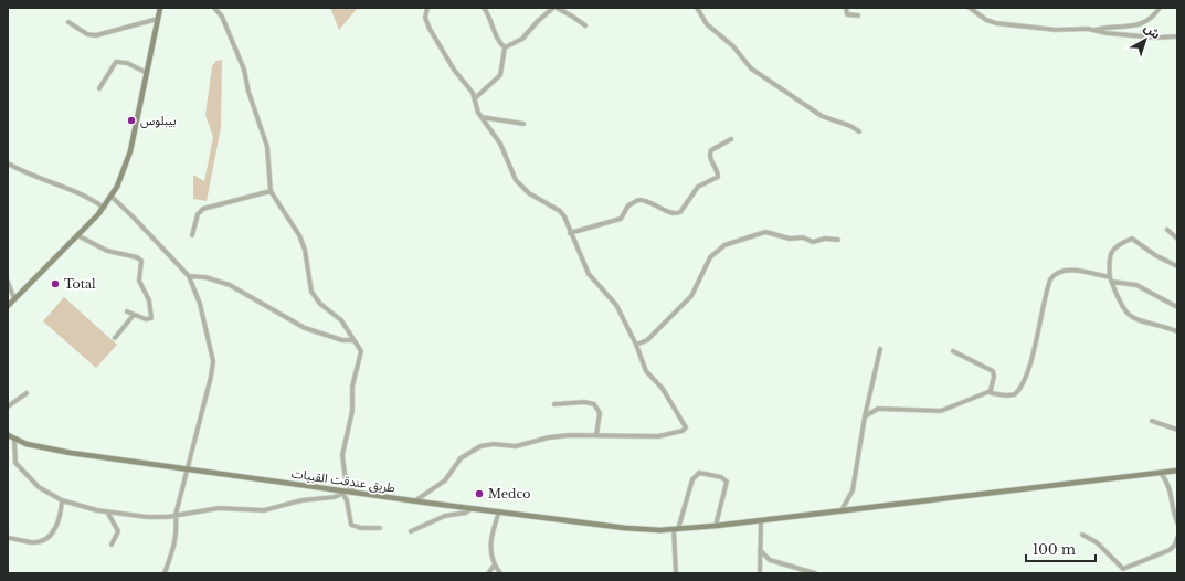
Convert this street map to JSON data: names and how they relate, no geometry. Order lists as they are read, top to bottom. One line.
{"streets":{"main road":["طريق عندقت القبيات"]},"places":["بيبلوس","Total","Medco"],"scale_bar":"100 m","north":"top right"}
